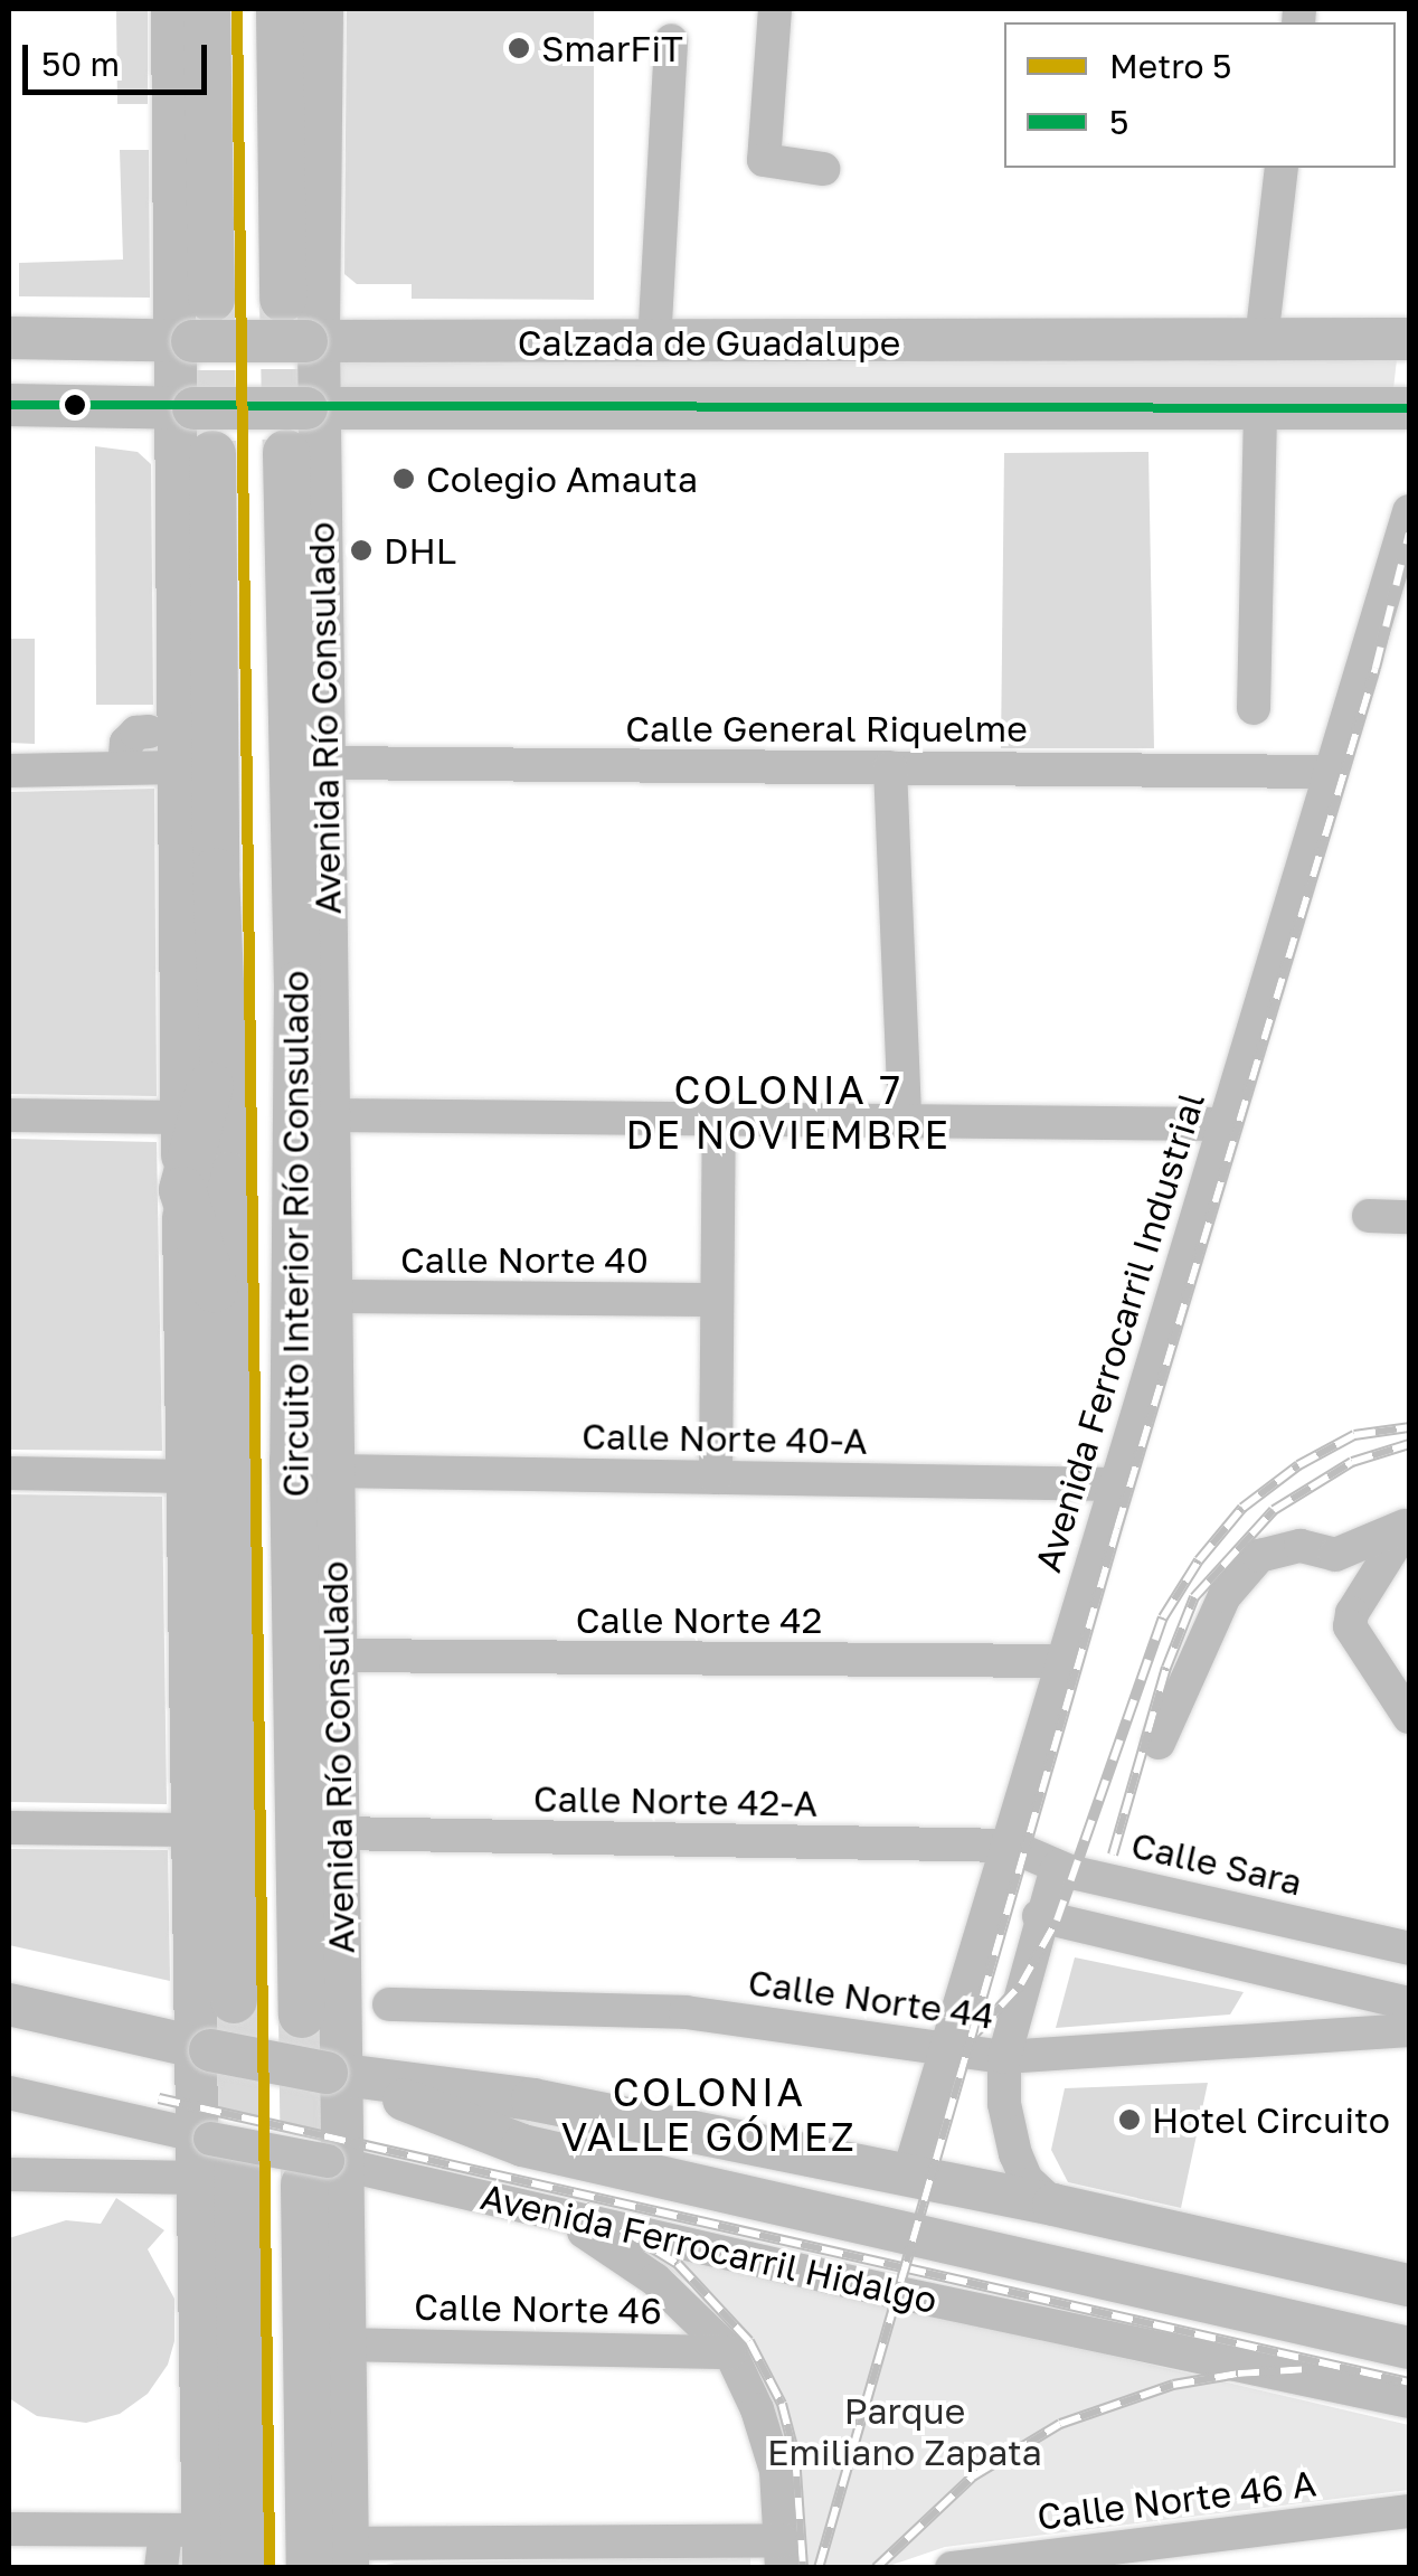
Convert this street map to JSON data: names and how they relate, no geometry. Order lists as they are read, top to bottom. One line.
{"streets":{"highway":["Circuito Interior Río Consulado"],"main road":["Calzada de Guadalupe","Avenida Río Consulado","Avenida Ferrocarril Hidalgo"],"street":["Calle General Riquelme","Calle Norte 40","Avenida Ferrocarril Industrial","Calle Norte 40-A","Calle Norte 42","Calle Norte 42-A","Calle Sara","Calle Norte 44","Calle Norte 46","Calle Norte 46 A"]},"crossings":[["Calzada de Guadalupe","Avenida Río Consulado"],["Avenida Río Consulado","Calle General Riquelme"],["Avenida Río Consulado","Circuito Interior Río Consulado"],["Avenida Río Consulado","Calle Norte 40"],["Avenida Río Consulado","Calle Norte 40-A"],["Avenida Río Consulado","Calle Norte 42"],["Avenida Río Consulado","Calle Norte 42-A"],["Avenida Río Consulado","Avenida Ferrocarril Hidalgo"],["Avenida Río Consulado","Calle Norte 46"],["Calle General Riquelme","Avenida Ferrocarril Industrial"],["Circuito Interior Río Consulado","Calle Norte 40"],["Avenida Ferrocarril Industrial","Calle Norte 40-A"],["Avenida Ferrocarril Industrial","Calle Norte 42"],["Avenida Ferrocarril Industrial","Calle Norte 42-A"],["Avenida Ferrocarril Industrial","Calle Sara"],["Avenida Ferrocarril Industrial","Calle Norte 44"],["Avenida Ferrocarril Industrial","Avenida Ferrocarril Hidalgo"],["Calle Norte 42-A","Calle Sara"]],"districts":["COLONIA 7 DE NOVIEMBRE","COLONIA VALLE GÓMEZ"],"parks":["Parque Emiliano Zapata"],"places":["SmarFiT","Colegio Amauta","DHL","Hotel Circuito"],"lines":["metro line 5","transit line 5"],"legend":["Metro 5","5"],"scale_bar":"50 m"}
